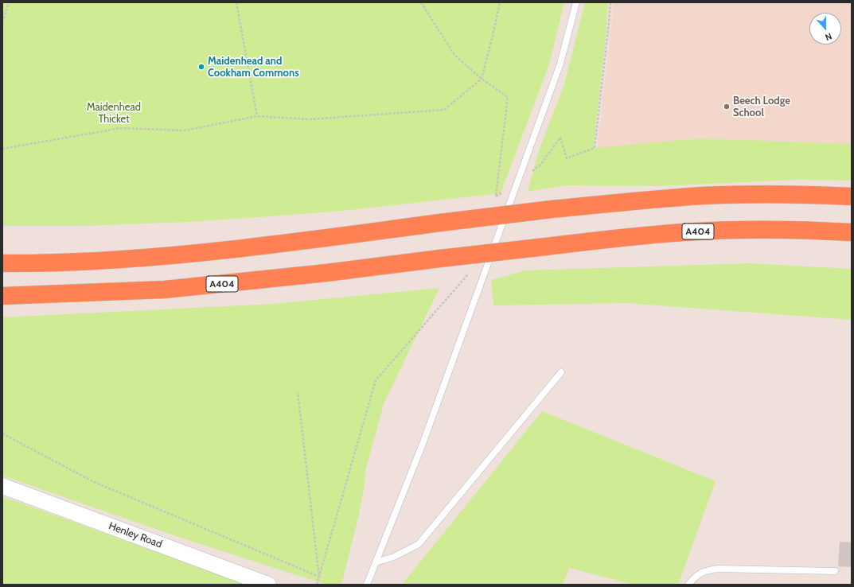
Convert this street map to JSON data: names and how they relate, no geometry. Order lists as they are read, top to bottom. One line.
{"streets":{"highway":["A404"],"street":["Henley Road"]},"parks":["Maidenhead Thicket"],"places":["Maidenhead and Cookham Commons","Beech Lodge School"],"north":"bottom"}
